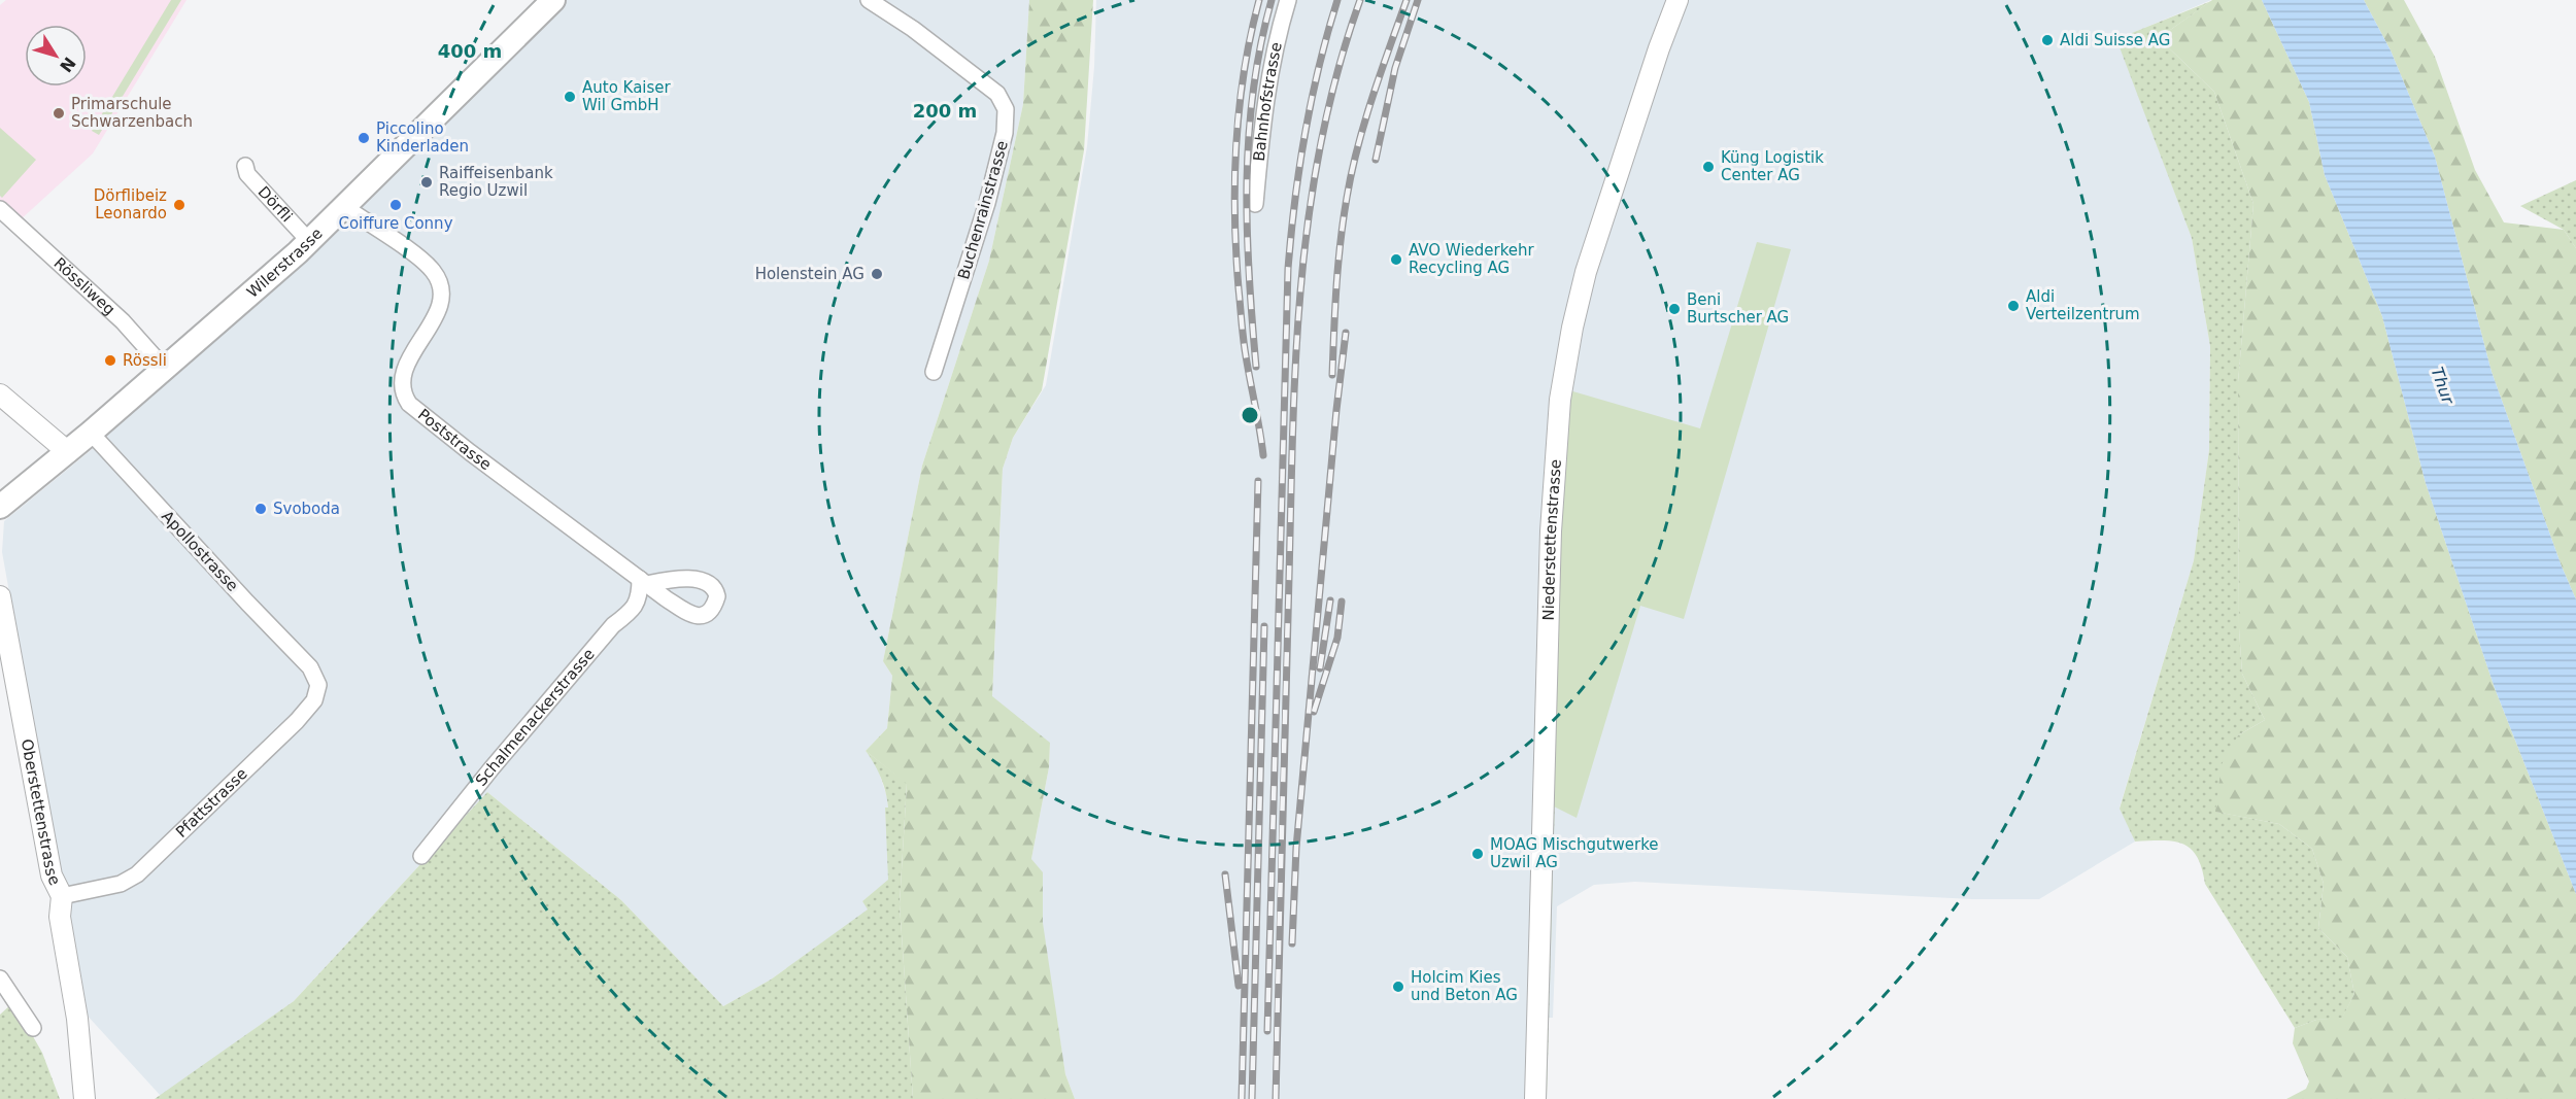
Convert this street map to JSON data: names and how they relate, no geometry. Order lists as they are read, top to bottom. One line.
{"streets":{"main road":["Wilerstrasse"],"street":["Bahnhofstrasse","Dörfli","Buchenrainstrasse","Rössliweg","Poststrasse","Niederstettenstrasse","Apollostrasse","Schalmenackerstrasse","Pfattstrasse","Oberstettenstrasse"]},"crossings":[["Dörfli","Wilerstrasse"],["Wilerstrasse","Rössliweg"],["Wilerstrasse","Poststrasse"],["Wilerstrasse","Apollostrasse"],["Poststrasse","Schalmenackerstrasse"],["Apollostrasse","Pfattstrasse"],["Pfattstrasse","Oberstettenstrasse"]],"water":["Thur"],"places":["Aldi Suisse AG","Auto Kaiser Wil GmbH","Primarschule Schwarzenbach","Piccolino Kinderladen","Küng Logistik Center AG","Raiffeisenbank Regio Uzwil","Dörflibeiz Leonardo","Coiffure Conny","AVO Wiederkehr Recycling AG","Holenstein AG","Aldi Verteilzentrum","Beni Burtscher AG","Rössli","Svoboda","MOAG Mischgutwerke Uzwil AG","Holcim Kies und Beton AG"],"north":"bottom right","rings":["400 m","200 m"]}
